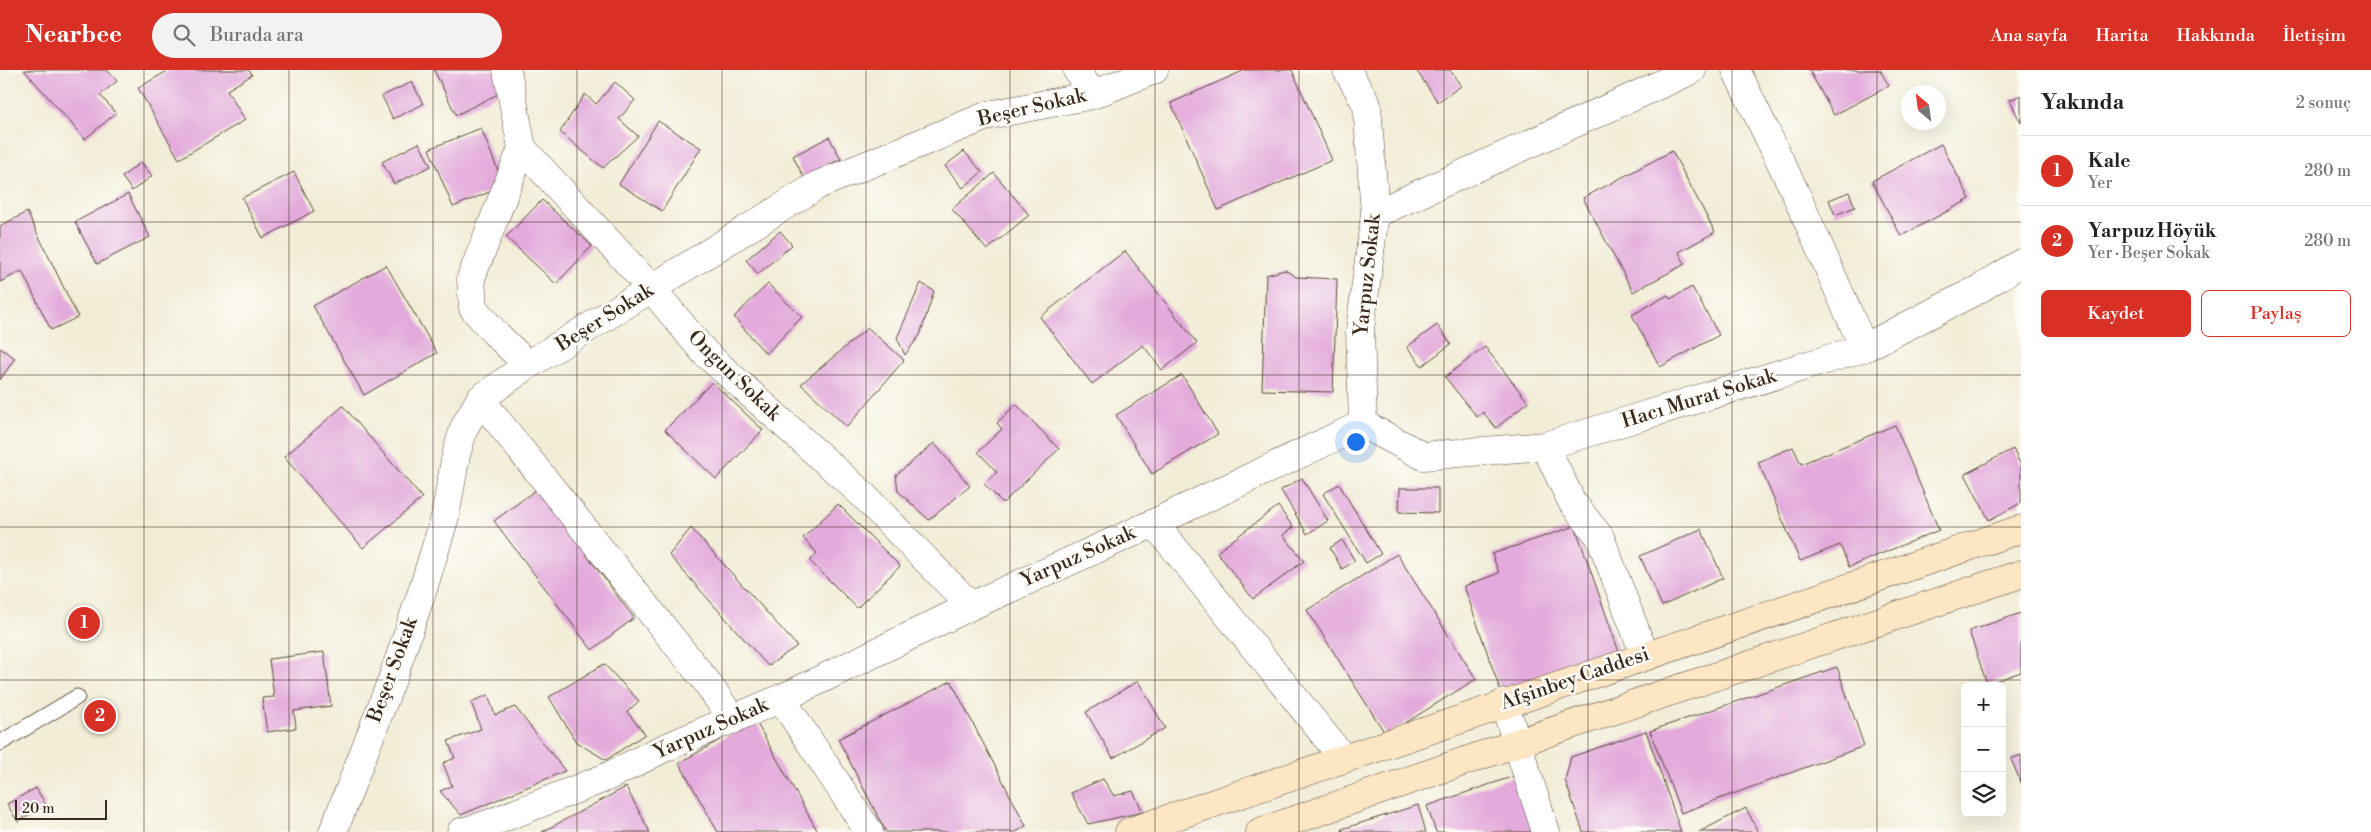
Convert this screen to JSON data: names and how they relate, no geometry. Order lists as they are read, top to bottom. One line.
{"streets":{"main road":["Afşinbey Caddesi"],"street":["Beşer Sokak","Yarpuz Sokak","Ongun Sokak","Hacı Murat Sokak"]},"crossings":[["Beşer Sokak","Ongun Sokak"],["Yarpuz Sokak","Ongun Sokak"],["Yarpuz Sokak","Hacı Murat Sokak"]],"scale_bar":"20 m","north":"top left","page":{"header":"Nearbee","search":"Burada ara","nav":["Ana sayfa","Harita","Hakkında","İletişim"],"heading":["Yakında","2 sonuç"],"list":[{"mark":"1","name":"Kale","note":"Yer","value":"280 m"},{"mark":"2","name":"Yarpuz Höyük","note":"Yer · Beşer Sokak","value":"280 m"}],"buttons":["Kaydet","Paylaş"],"pins":["1","2"],"map_buttons":["+","−"],"scale":"20 m"}}
